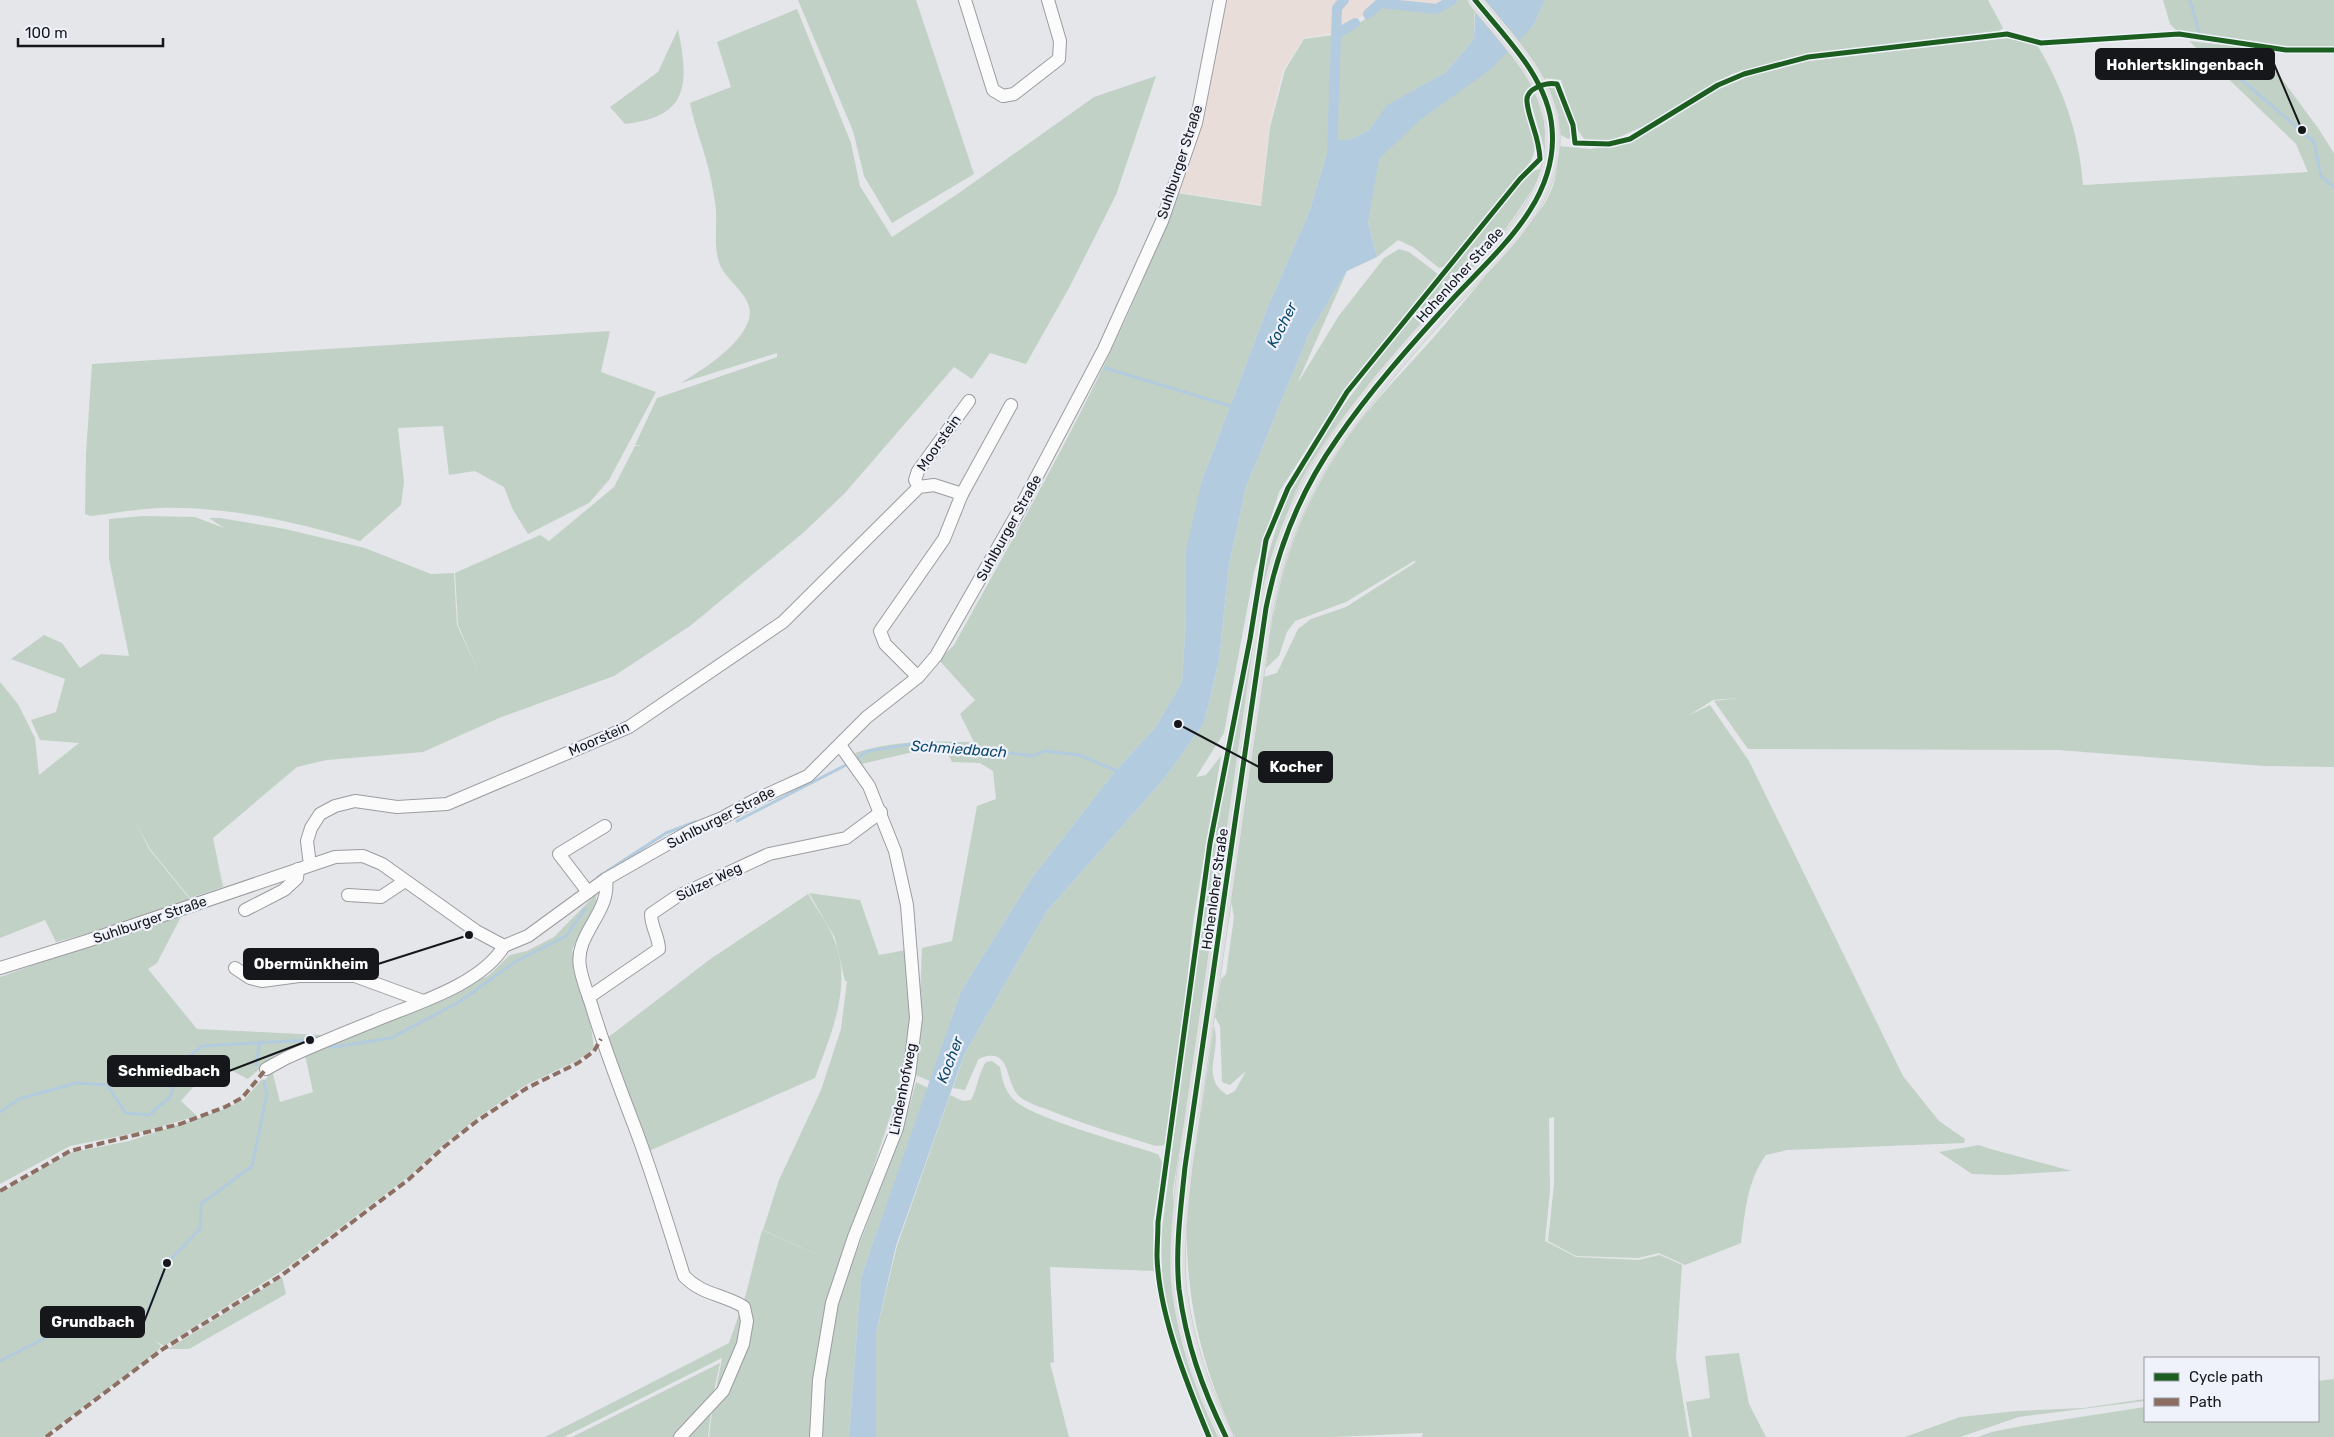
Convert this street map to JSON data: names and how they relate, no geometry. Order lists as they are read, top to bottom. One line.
{"streets":{"main road":["Hohenloher Straße"],"street":["Suhlburger Straße","Moorstein","Sülzer Weg","Lindenhofweg"]},"crossings":[["Suhlburger Straße","Moorstein"],["Suhlburger Straße","Lindenhofweg"],["Sülzer Weg","Lindenhofweg"]],"water":["Kocher","Schmiedbach"],"places":["Hohlertsklingenbach","Kocher","Obermünkheim","Schmiedbach","Grundbach"],"legend":["Cycle path","Path"],"scale_bar":"100 m"}
